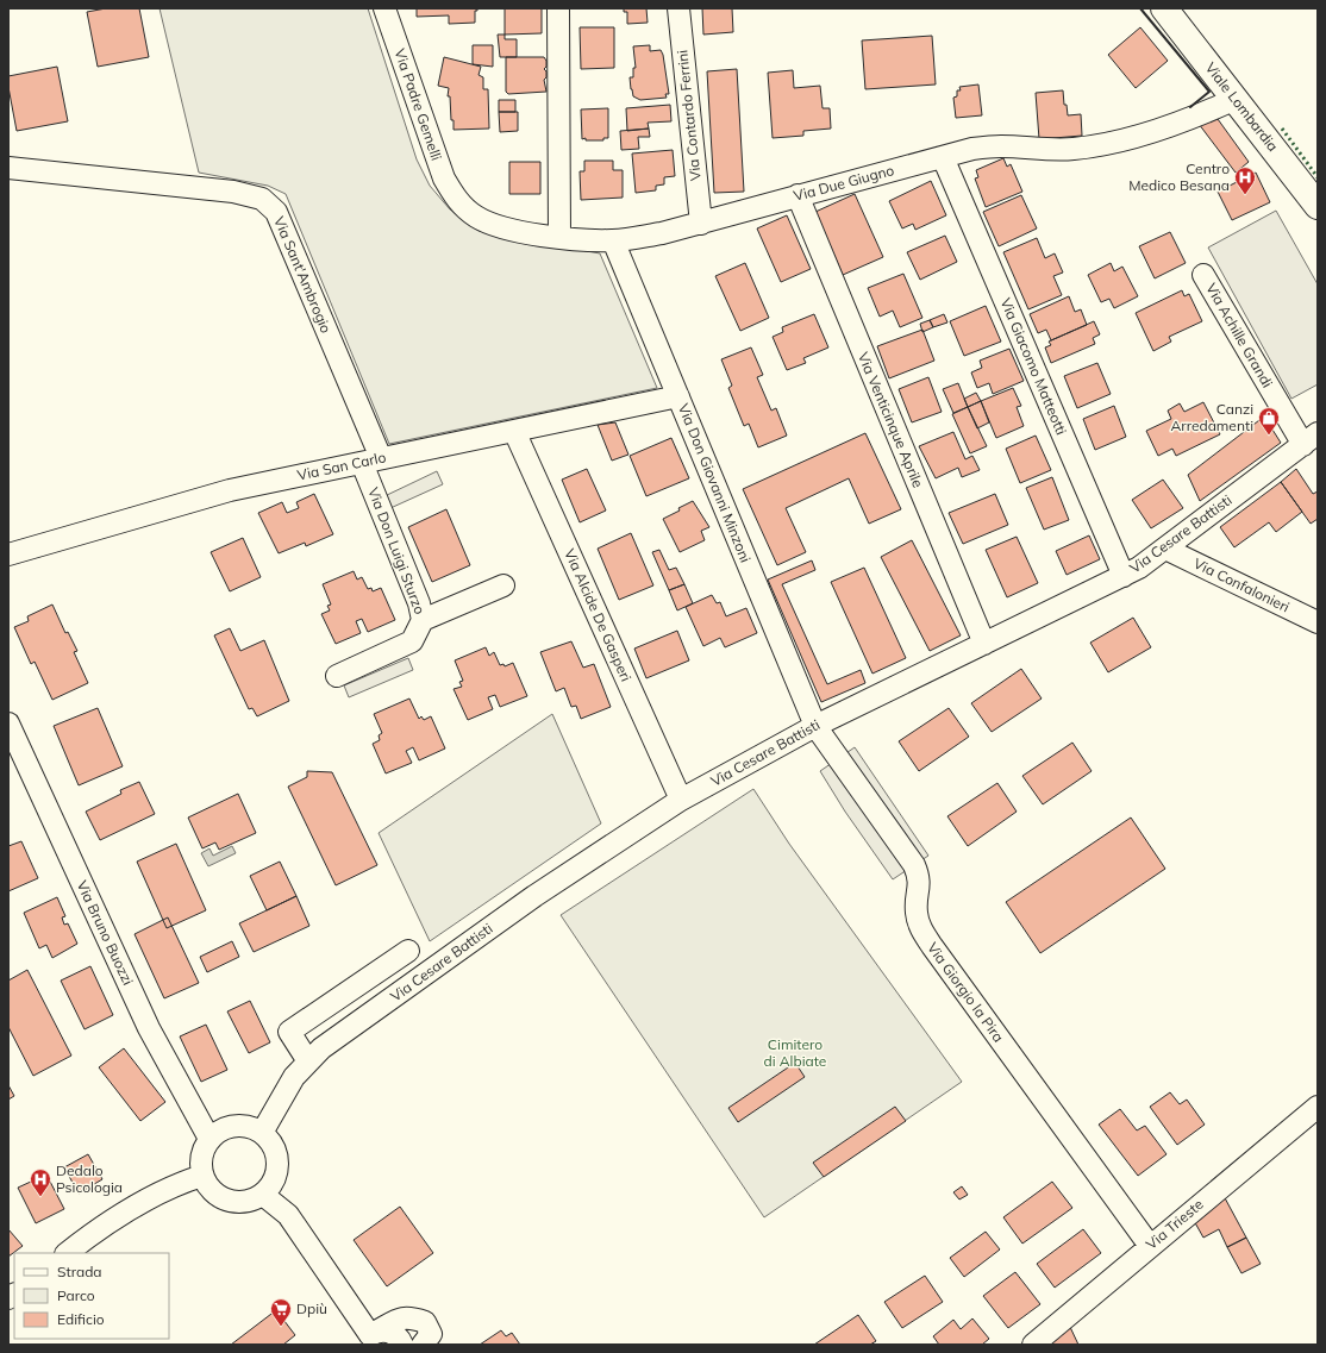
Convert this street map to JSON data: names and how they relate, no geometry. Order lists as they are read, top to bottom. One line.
{"streets":{"main road":["Viale Lombardia"],"street":["Via Padre Gemelli","Via Contardo Ferrini","Via Due Giugno","Via Sant'Ambrogio","Via Achille Grandi","Via Giacomo Matteotti","Via Venticinque Aprile","Via San Carlo","Via Don Giovanni Minzoni","Via Cesare Battisti","Via Don Luigi Sturzo","Via Confalonieri","Via Alcide De Gasperi","Via Bruno Buozzi","Via Giorgio la Pira","Via Trieste"]},"crossings":[["Via Padre Gemelli","Via Due Giugno"],["Viale Lombardia","Via Due Giugno"],["Via Contardo Ferrini","Via Due Giugno"],["Via Due Giugno","Via Giacomo Matteotti"],["Via Due Giugno","Via Venticinque Aprile"],["Via Due Giugno","Via Don Giovanni Minzoni"],["Via Sant'Ambrogio","Via San Carlo"],["Via Sant'Ambrogio","Via Don Luigi Sturzo"],["Via Achille Grandi","Via Cesare Battisti"],["Via Giacomo Matteotti","Via Cesare Battisti"],["Via Venticinque Aprile","Via Cesare Battisti"],["Via San Carlo","Via Don Giovanni Minzoni"],["Via San Carlo","Via Don Luigi Sturzo"],["Via San Carlo","Via Alcide De Gasperi"],["Via Don Giovanni Minzoni","Via Cesare Battisti"],["Via Don Giovanni Minzoni","Via Giorgio la Pira"],["Via Cesare Battisti","Via Confalonieri"],["Via Cesare Battisti","Via Alcide De Gasperi"],["Via Cesare Battisti","Via Bruno Buozzi"],["Via Cesare Battisti","Via Giorgio la Pira"],["Via Giorgio la Pira","Via Trieste"]],"parks":["Cimitero di Albiate"],"places":{"hospital":["Centro Medico Besana","Dedalo Psicologia"],"shop":["Canzi Arredamenti"],"supermarket":["Dpiù"]},"legend":["Strada","Parco","Edificio"]}
